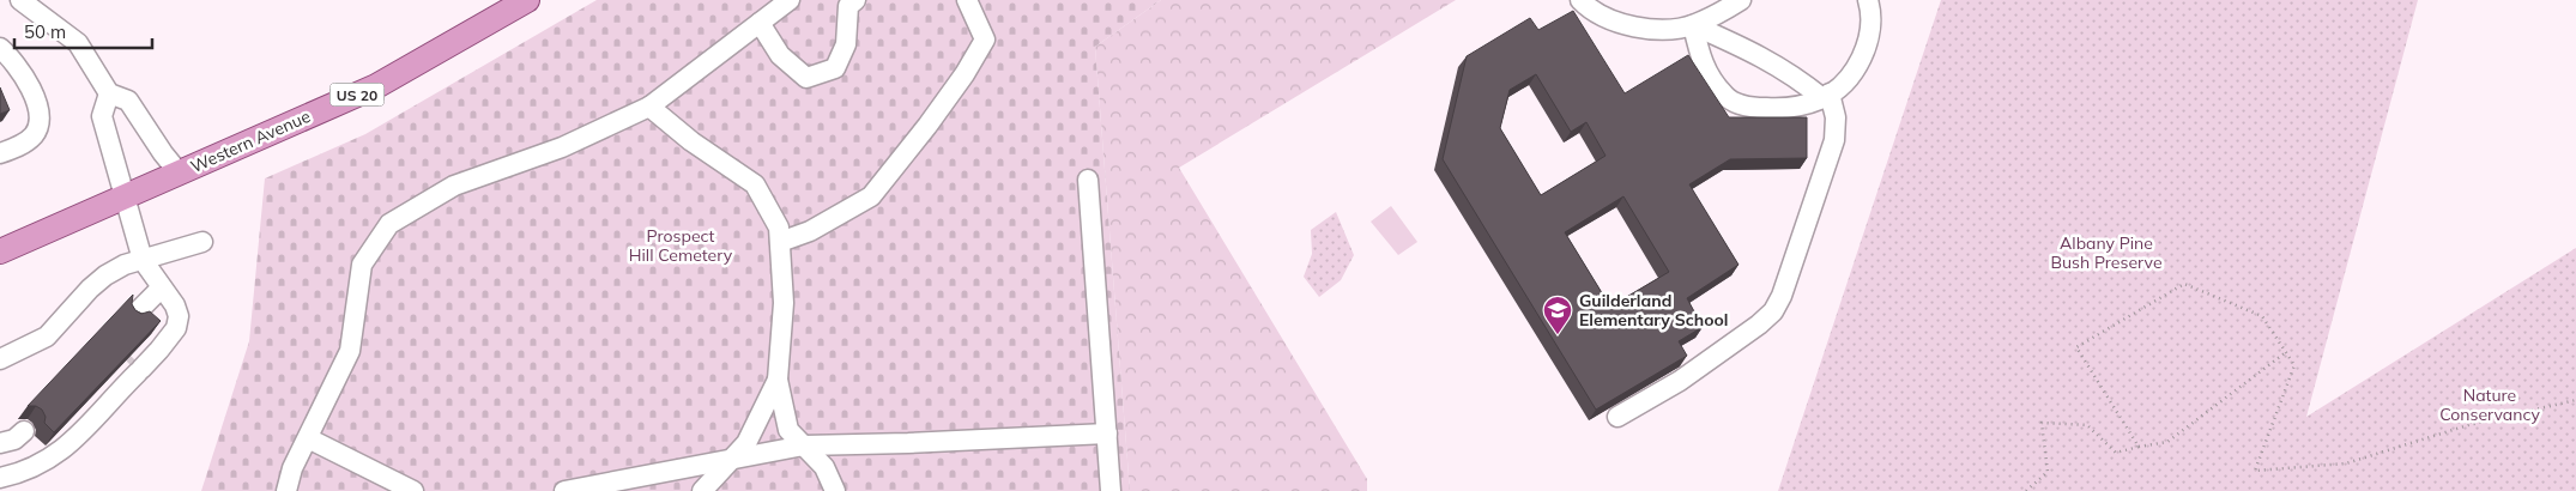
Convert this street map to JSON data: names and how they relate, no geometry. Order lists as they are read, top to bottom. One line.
{"streets":{"main road":["US 20","Western Avenue"]},"parks":["Prospect Hill Cemetery","Albany Pine Bush Preserve","Nature Conservancy"],"places":{"school or university":["Guilderland Elementary School"]},"scale_bar":"50 m"}
